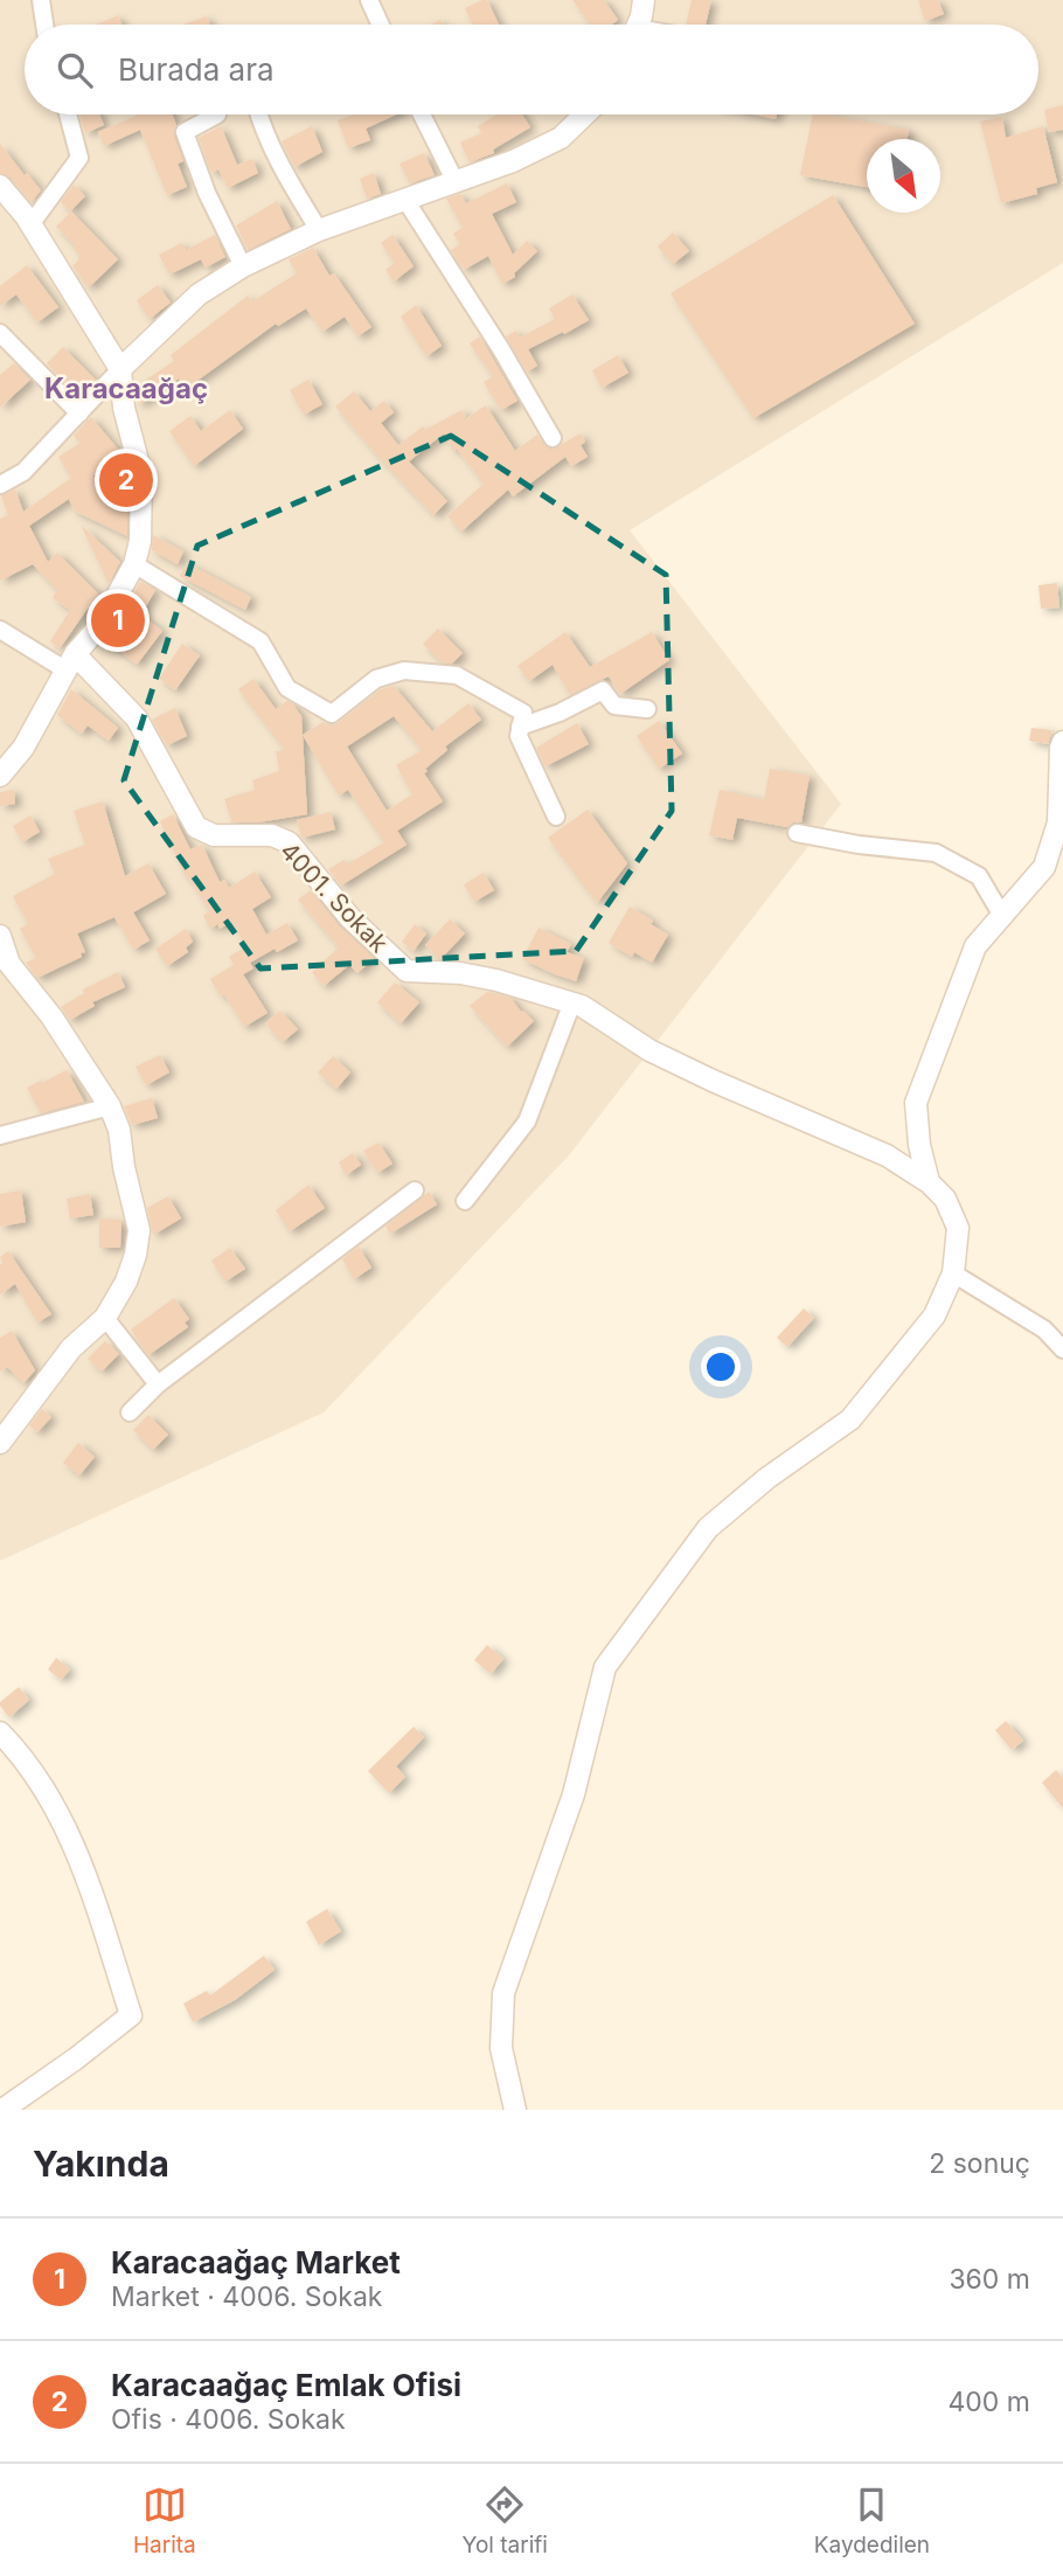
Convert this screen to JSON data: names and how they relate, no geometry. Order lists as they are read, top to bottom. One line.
{"streets":{"street":["4001. Sokak"]},"districts":["Karacaağaç"],"north":"bottom right","page":{"search":"Burada ara","pins":["2","1"],"heading":["Yakında","2 sonuç"],"list":[{"mark":"1","name":"Karacaağaç Market","note":"Market · 4006. Sokak","value":"360 m"},{"mark":"2","name":"Karacaağaç Emlak Ofisi","note":"Ofis · 4006. Sokak","value":"400 m"}],"nav":["Harita","Yol tarifi","Kaydedilen"]}}
